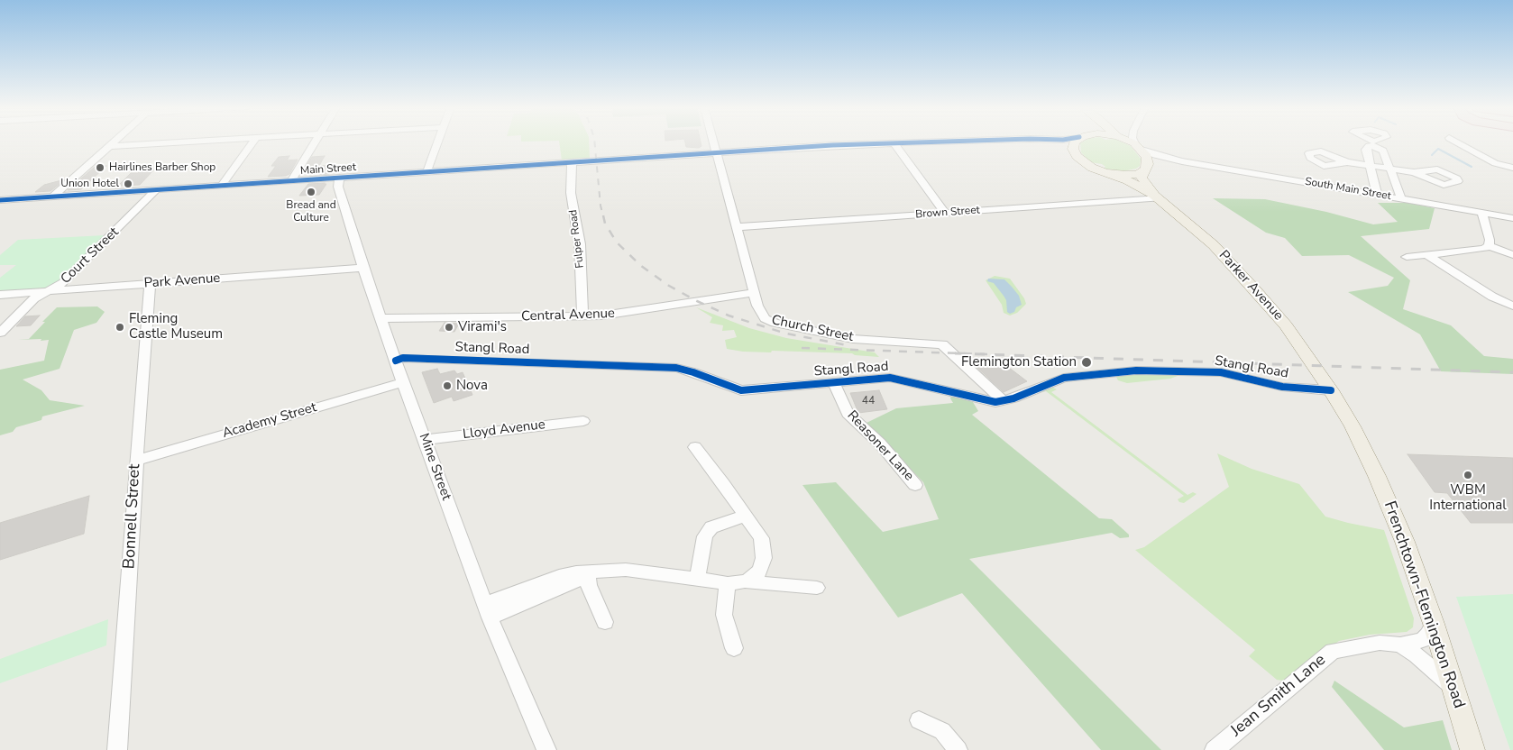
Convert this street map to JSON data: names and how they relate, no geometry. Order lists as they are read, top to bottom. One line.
{"streets":{"main road":["Parker Avenue","Frenchtown-Flemington Road"],"street":["Main Street","South Main Street","Brown Street","Fulper Road","Court Street","Park Avenue","Central Avenue","Church Street","Stangl Road","Academy Street","Lloyd Avenue","Reasoner Lane","Mine Street","Bonnell Street","Jean Smith Lane"]},"crossings":[["Main Street","Fulper Road"],["Main Street","Court Street"],["Main Street","Church Street"],["Main Street","Mine Street"],["South Main Street","Parker Avenue"],["Brown Street","Parker Avenue"],["Brown Street","Church Street"],["Fulper Road","Central Avenue"],["Court Street","Park Avenue"],["Park Avenue","Mine Street"],["Park Avenue","Bonnell Street"],["Parker Avenue","Stangl Road"],["Parker Avenue","Frenchtown-Flemington Road"],["Central Avenue","Church Street"],["Central Avenue","Mine Street"],["Church Street","Stangl Road"],["Stangl Road","Reasoner Lane"],["Stangl Road","Mine Street"],["Stangl Road","Frenchtown-Flemington Road"],["Academy Street","Mine Street"],["Academy Street","Bonnell Street"],["Lloyd Avenue","Mine Street"],["Frenchtown-Flemington Road","Jean Smith Lane"]],"places":["Hairlines Barber Shop","Union Hotel","Bread and Culture","Fleming Castle Museum","Virami's","Flemington Station","Nova","WBM International"],"house_numbers":["44"]}
